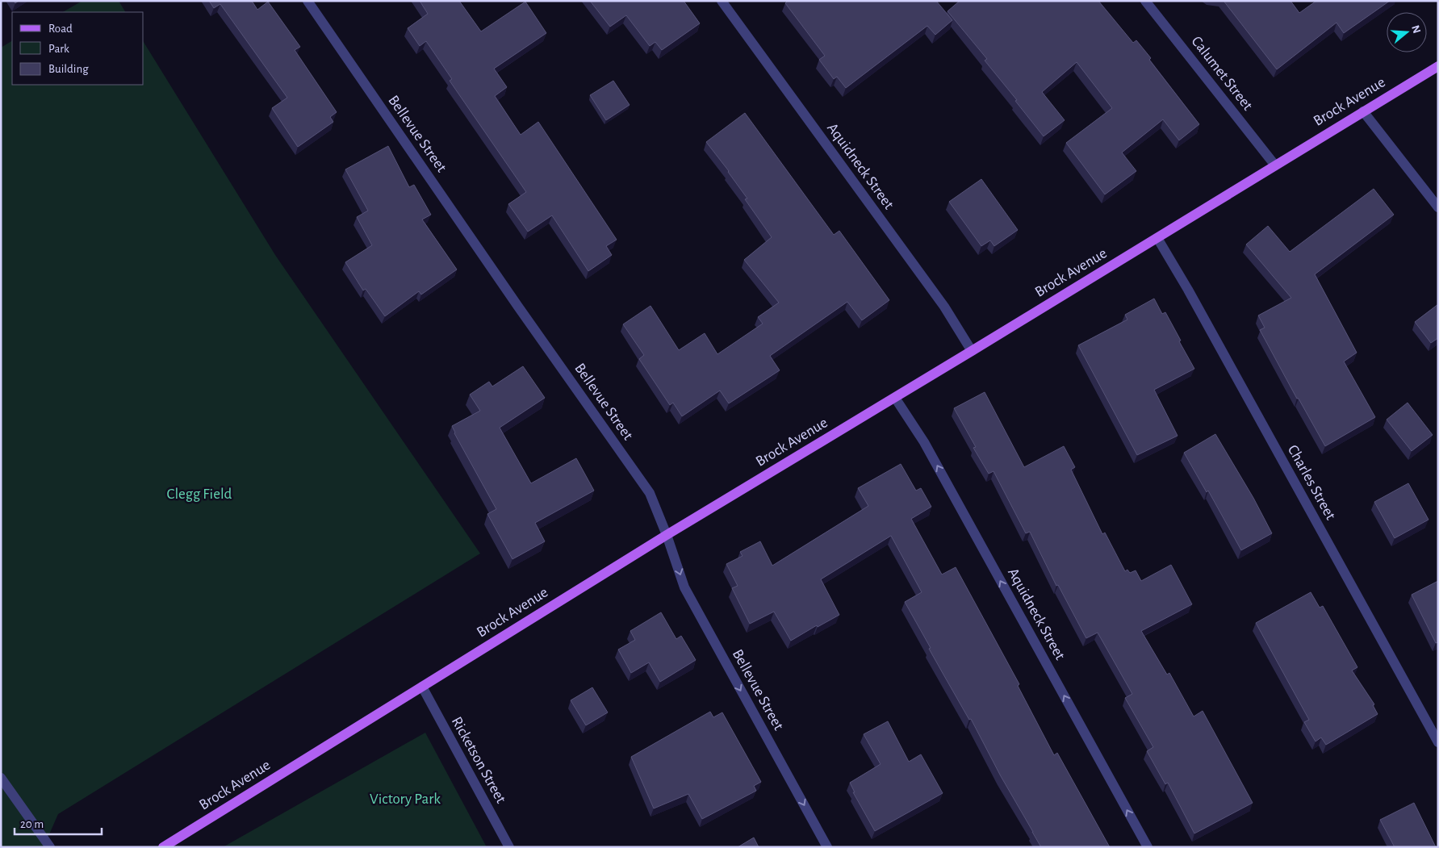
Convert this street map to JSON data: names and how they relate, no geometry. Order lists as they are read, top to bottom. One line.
{"streets":{"main road":["Brock Avenue"],"street":["Calumet Street","Bellevue Street","Aquidneck Street","Charles Street","Ricketson Street"]},"crossings":[["Calumet Street","Brock Avenue"],["Brock Avenue","Bellevue Street"],["Brock Avenue","Aquidneck Street"],["Brock Avenue","Charles Street"],["Brock Avenue","Ricketson Street"]],"one_way":["Bellevue Street","Aquidneck Street"],"parks":["Clegg Field","Victory Park"],"legend":["Road","Park","Building"],"scale_bar":"20 m","north":"right"}
